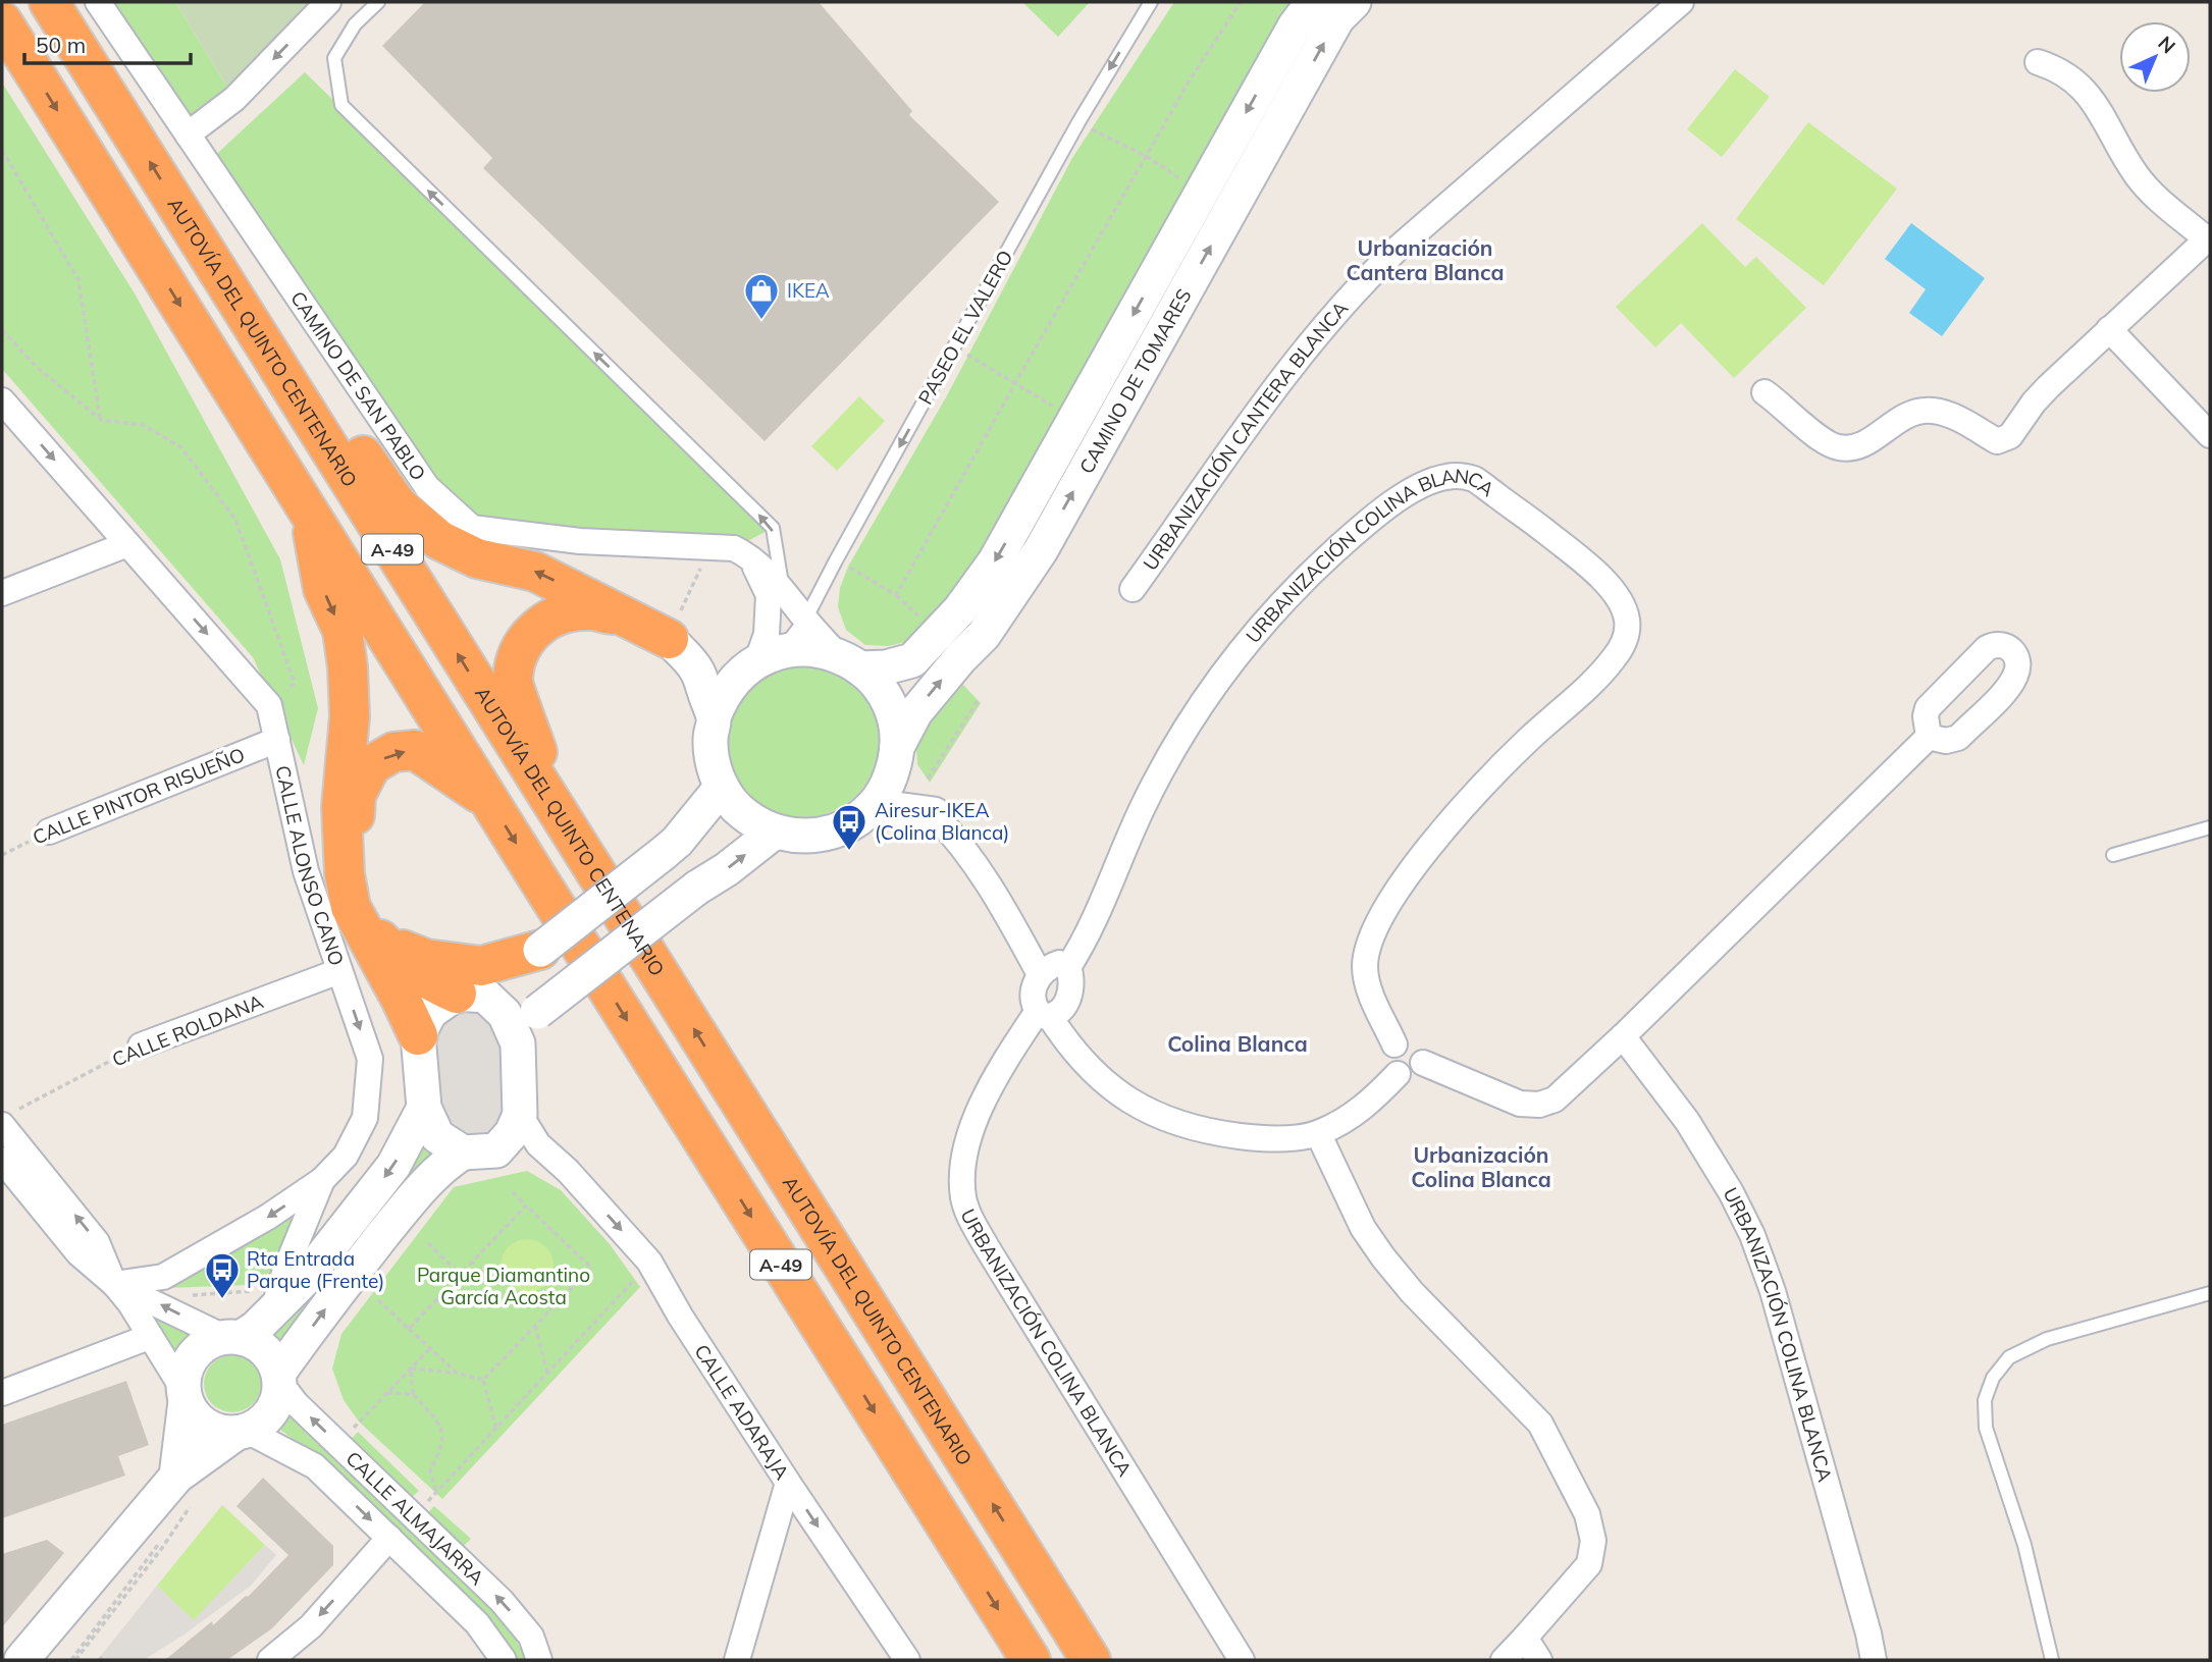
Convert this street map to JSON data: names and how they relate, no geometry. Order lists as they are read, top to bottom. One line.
{"streets":{"highway":["AUTOVÍA DEL QUINTO CENTENARIO","A-49"],"street":["CAMINO DE TOMARES","CAMINO DE SAN PABLO","URBANIZACIÓN CANTERA BLANCA","URBANIZACIÓN COLINA BLANCA","CALLE PINTOR RISUEÑO","CALLE ALONSO CANO","CALLE ROLDANA","CALLE ADARAJA","CALLE ALMAJARRA"],"lane":["PASEO EL VALERO"]},"crossings":[["PASEO EL VALERO","CAMINO DE TOMARES"],["PASEO EL VALERO","CAMINO DE SAN PABLO"],["CAMINO DE TOMARES","CAMINO DE SAN PABLO"],["CALLE PINTOR RISUEÑO","CALLE ALONSO CANO"],["CALLE ALONSO CANO","CALLE ROLDANA"]],"one_way":["PASEO EL VALERO","CALLE ADARAJA"],"districts":["Urbanización Cantera Blanca","Colina Blanca","Urbanización Colina Blanca"],"parks":["Parque Diamantino García Acosta"],"places":{"shop":["IKEA"],"bus stop":["Airesur-IKEA (Colina Blanca)","Rta Entrada Parque (Frente)"]},"scale_bar":"50 m","north":"top right"}
